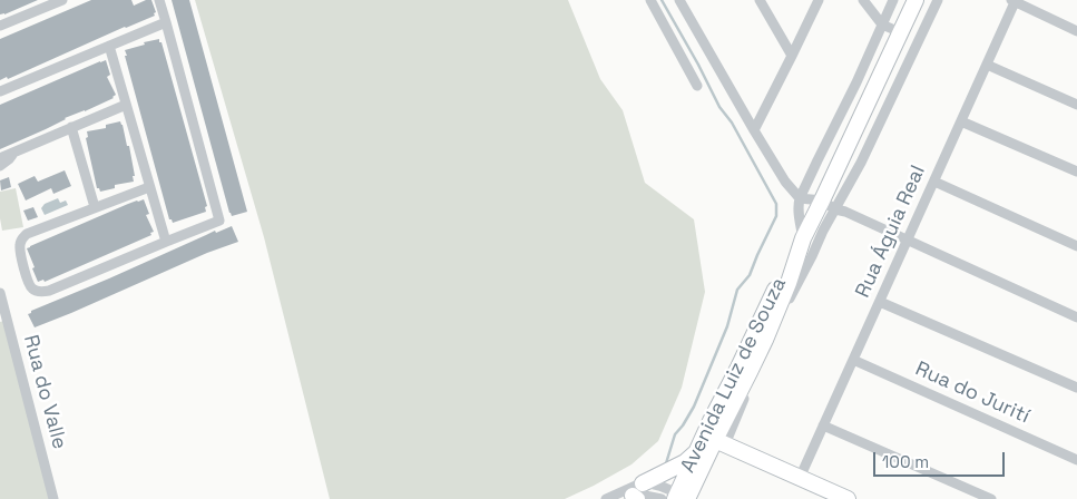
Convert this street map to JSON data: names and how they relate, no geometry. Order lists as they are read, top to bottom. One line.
{"streets":{"main road":["Avenida Luiz de Souza"],"street":["Rua Águia Real","Rua do Valle","Rua do Jurití"]},"crossings":[["Rua Águia Real","Rua do Jurití"]],"scale_bar":"100 m"}
